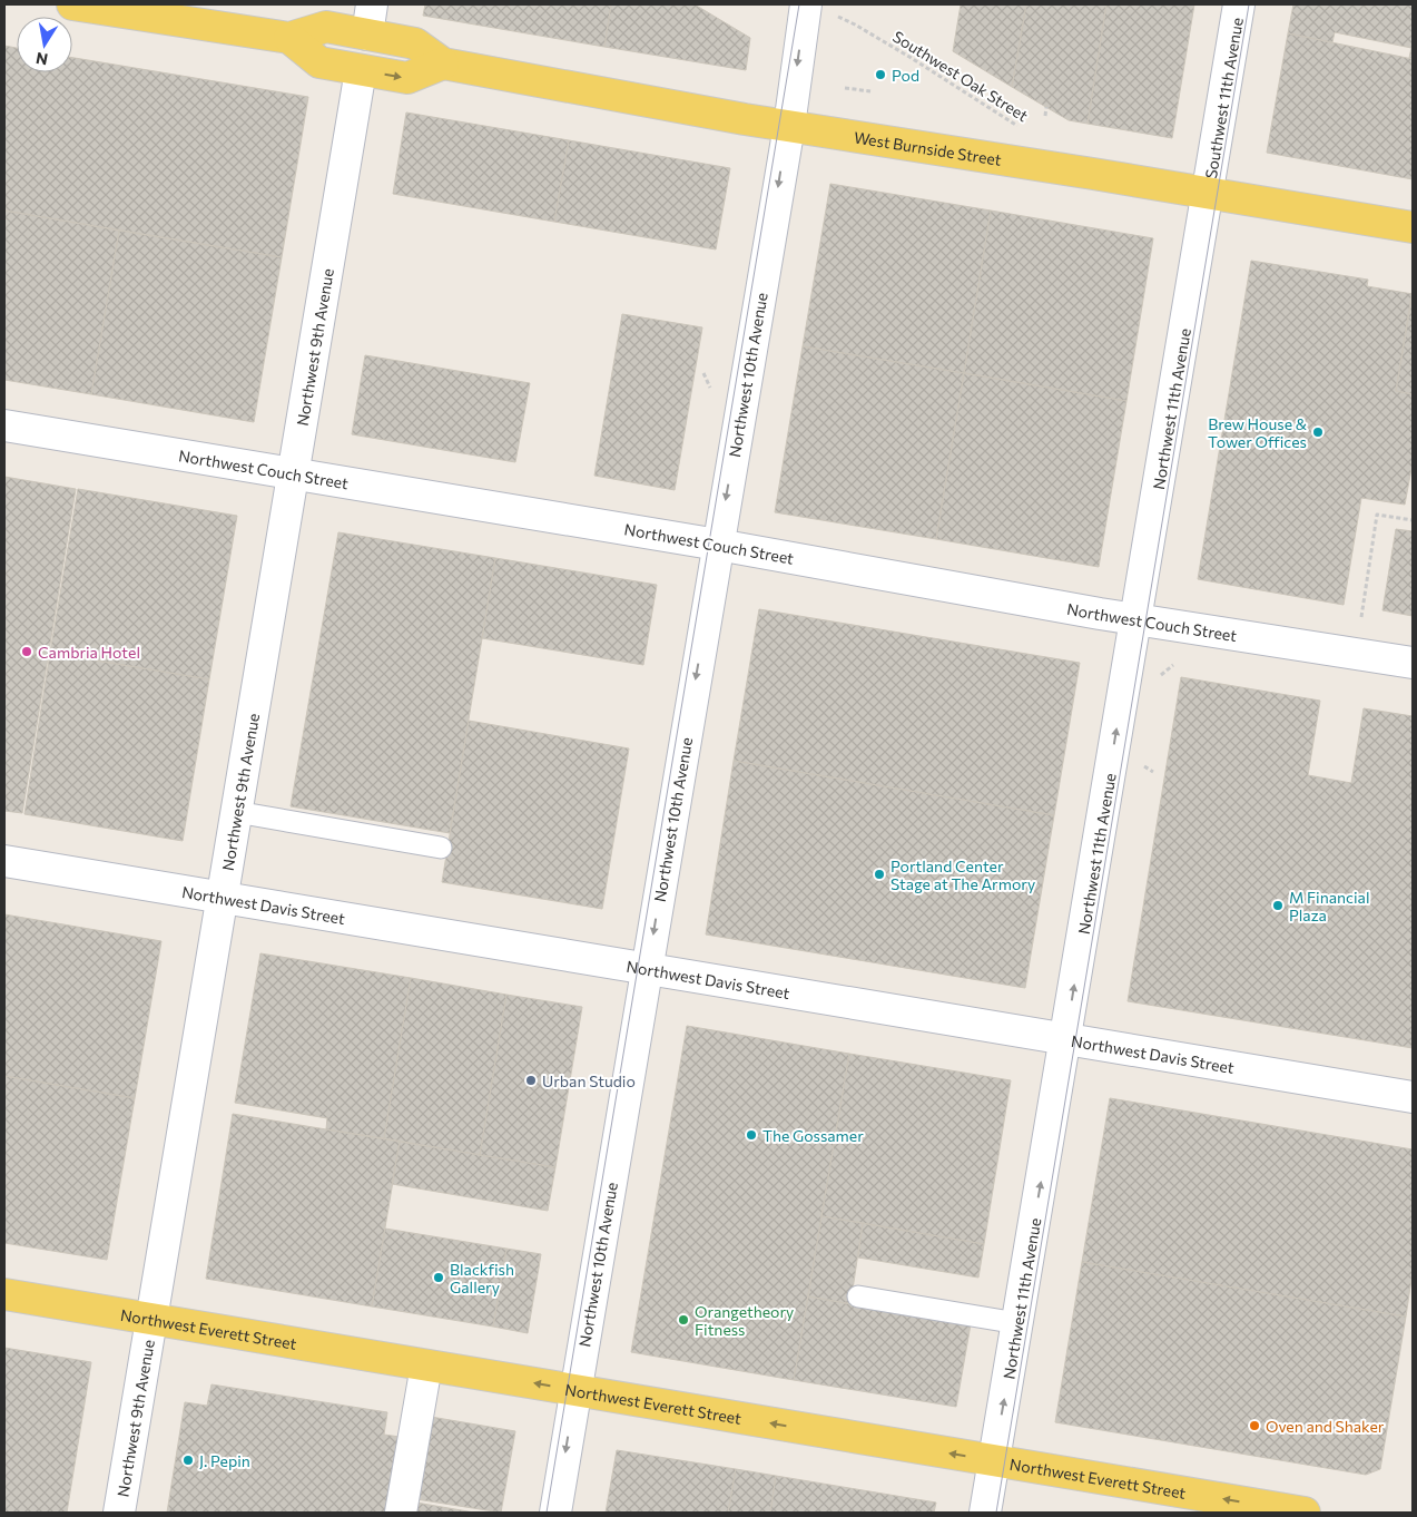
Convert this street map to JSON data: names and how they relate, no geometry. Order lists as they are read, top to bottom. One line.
{"streets":{"main road":["West Burnside Street","Northwest Everett Street"],"street":["Southwest 11th Avenue","Northwest 9th Avenue","Northwest 10th Avenue","Northwest 11th Avenue","Northwest Couch Street","Northwest Davis Street"],"path":["Southwest Oak Street"]},"crossings":[["Southwest Oak Street","Northwest 10th Avenue"],["Southwest 11th Avenue","West Burnside Street"],["Southwest 11th Avenue","Northwest 11th Avenue"],["West Burnside Street","Northwest 9th Avenue"],["West Burnside Street","Northwest 10th Avenue"],["West Burnside Street","Northwest 11th Avenue"],["Northwest 9th Avenue","Northwest Couch Street"],["Northwest 9th Avenue","Northwest Davis Street"],["Northwest 9th Avenue","Northwest Everett Street"],["Northwest 10th Avenue","Northwest Couch Street"],["Northwest 10th Avenue","Northwest Davis Street"],["Northwest 10th Avenue","Northwest Everett Street"],["Northwest 11th Avenue","Northwest Couch Street"],["Northwest 11th Avenue","Northwest Davis Street"],["Northwest 11th Avenue","Northwest Everett Street"]],"one_way":["Northwest 10th Avenue","Northwest 11th Avenue","Northwest Everett Street"],"places":["Pod","Brew House & Tower Offices","Cambria Hotel","Portland Center Stage at The Armory","M Financial Plaza","Urban Studio","The Gossamer","Blackfish Gallery","Orangetheory Fitness","Oven and Shaker","J. Pepin"],"north":"bottom"}
